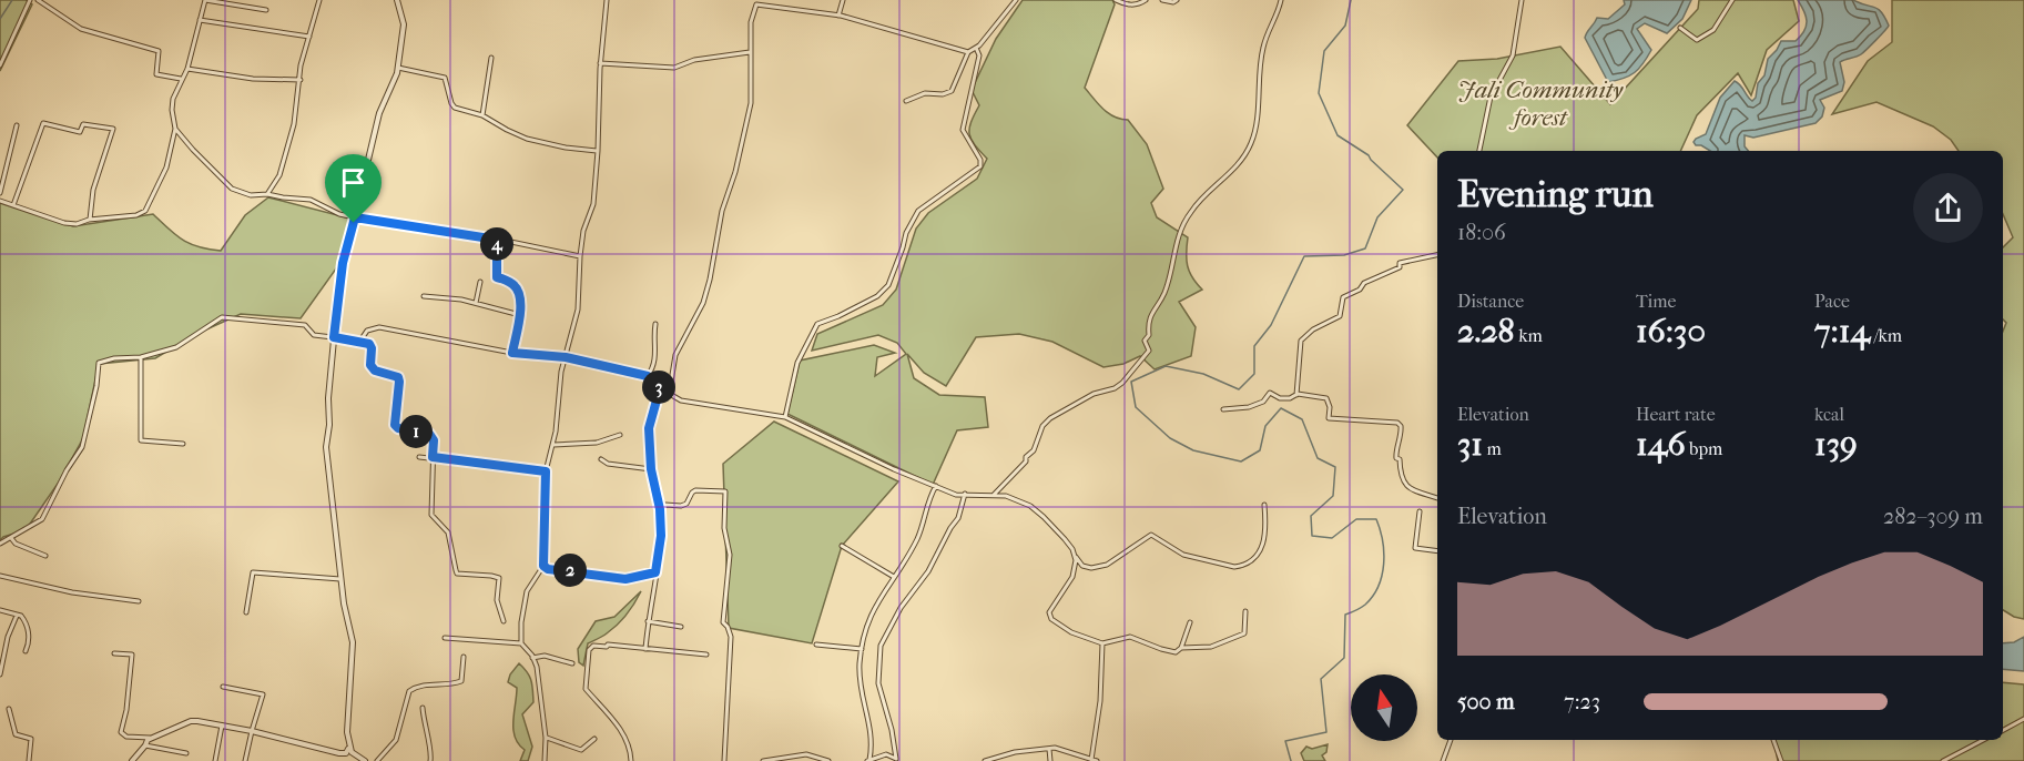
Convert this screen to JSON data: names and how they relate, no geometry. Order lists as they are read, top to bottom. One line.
{"parks":["Jali Community forest"],"north":"top","page":{"heading":["Evening run","18:06"],"pins":["4","3","1","2"],"stats":[["Distance","2.28 km"],["Time","16:30"],["Pace","7:14 /km"],["Elevation","31 m"],["Heart rate","146 bpm"],["kcal","139"]],"chart":["Elevation","282–309 m"],"list":[{"name":"500 m","note":"7:23"}]}}
